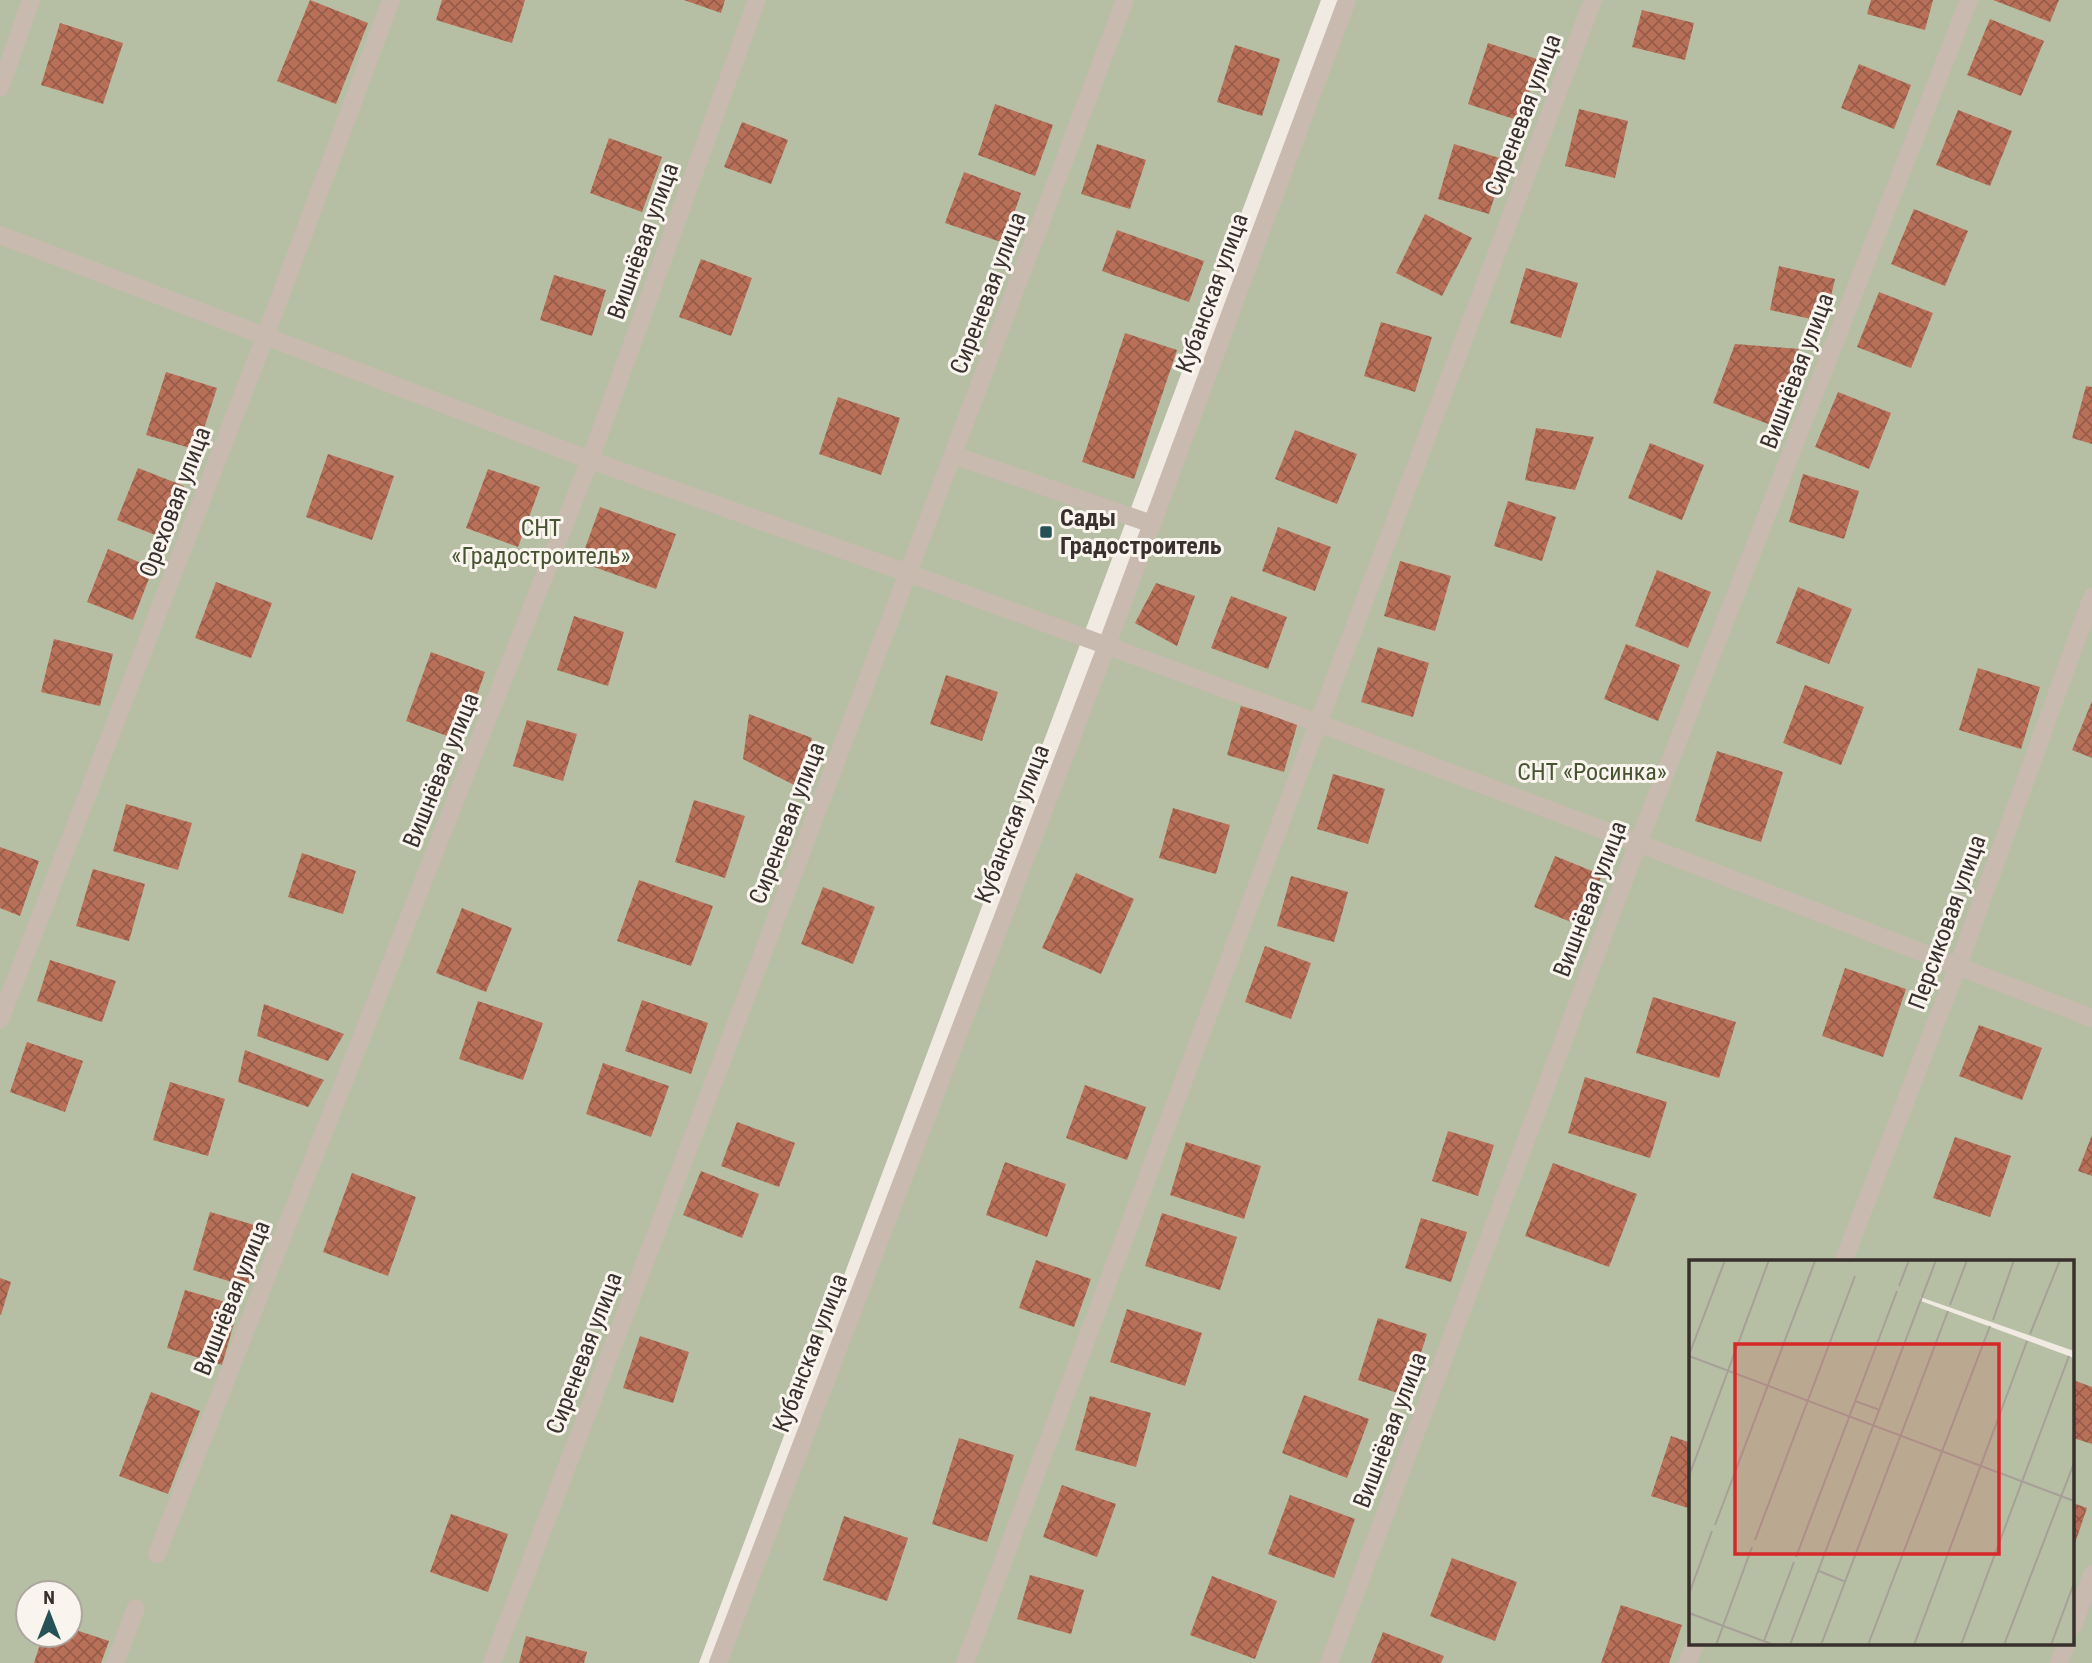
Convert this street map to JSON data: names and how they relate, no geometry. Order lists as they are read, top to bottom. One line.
{"streets":{"street":["Сиреневая улица","Вишнёвая улица","Кубанская улица","Ореховая улица","Персиковая улица"]},"parks":["СНТ «Градостроитель»","СНТ «Росинка»"],"places":{"transit":["Сады Градостроитель"]},"north":"top"}
